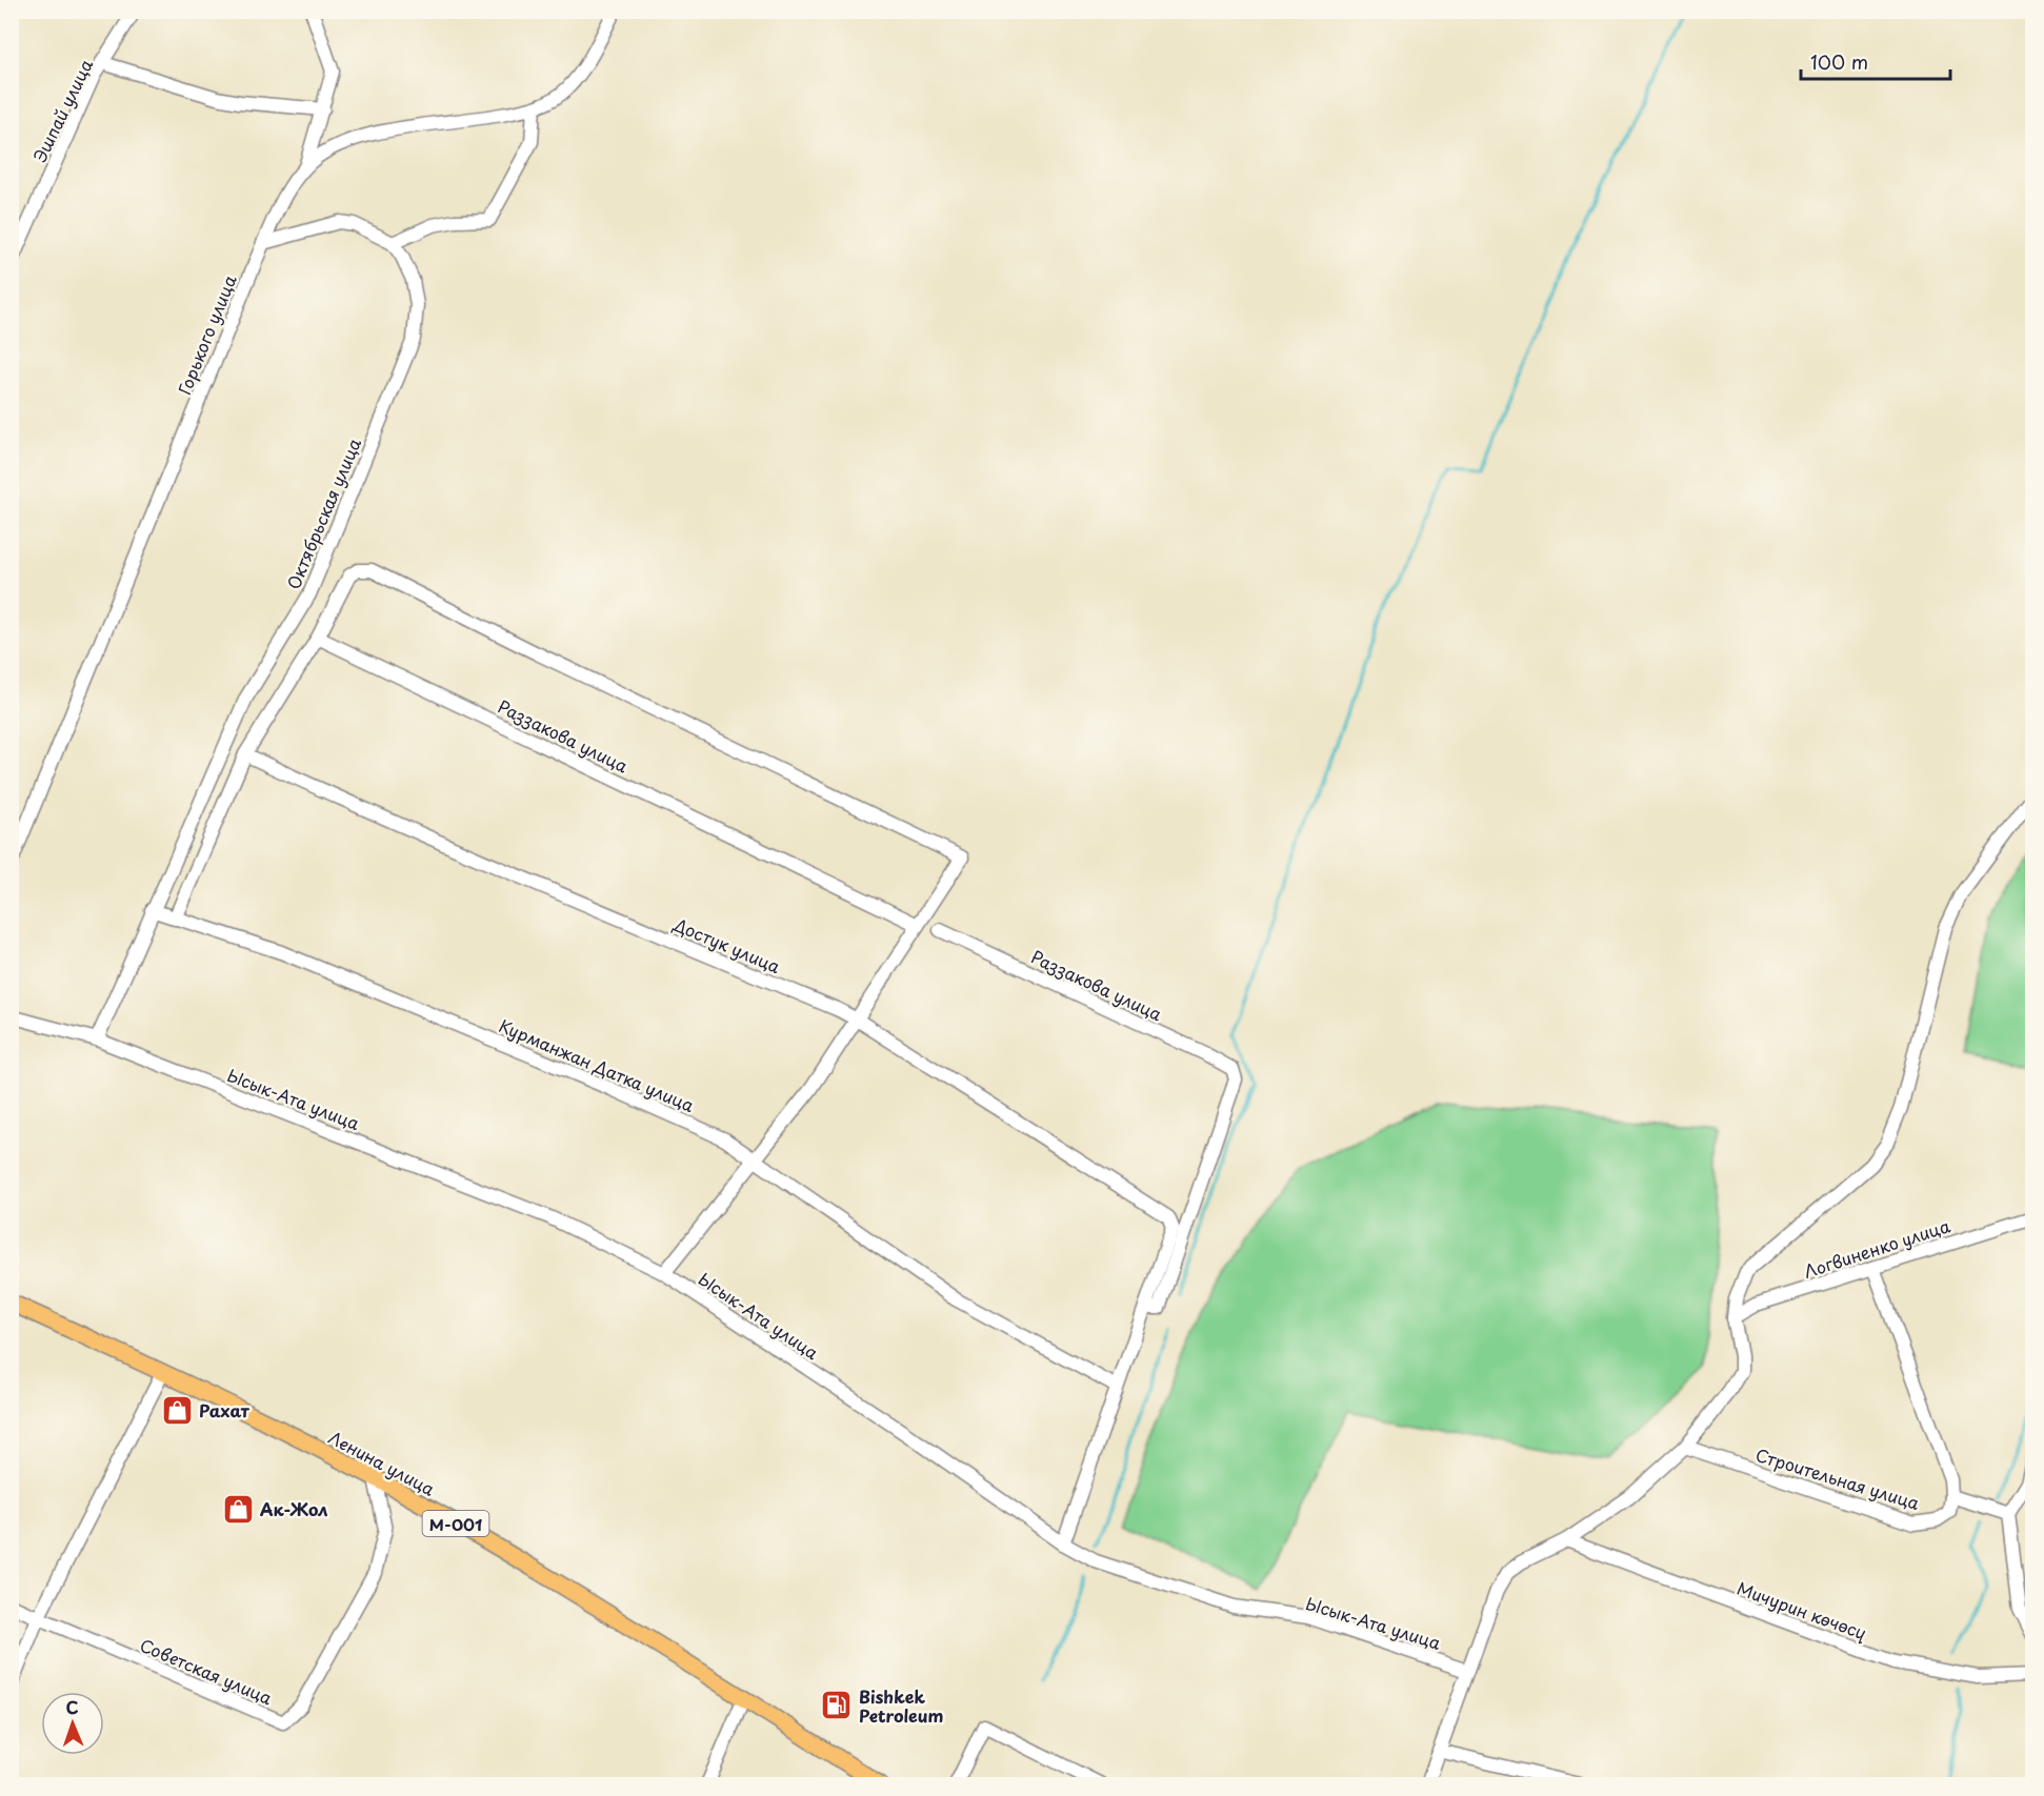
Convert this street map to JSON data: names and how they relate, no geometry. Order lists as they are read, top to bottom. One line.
{"streets":{"main road":["Ленина улица","М-001"],"street":["Эшпай улица","Горького улица","Октябрьская улица","Раззакова улица","Достук улица","Курманжан Датка улица","Ысык-Ата улица","Логвиненко улица","Строительная улица","Мичурин көчөсү","Советская улица"]},"crossings":[["Октябрьская улица","Курманжан Датка улица"],["Раззакова улица","Достук улица"],["Ленина улица","Советская улица"]],"places":{"shop":["Рахат","Ак-Жол"],"fuel station":["Bishkek Petroleum"]},"scale_bar":"100 m","north":"top"}
